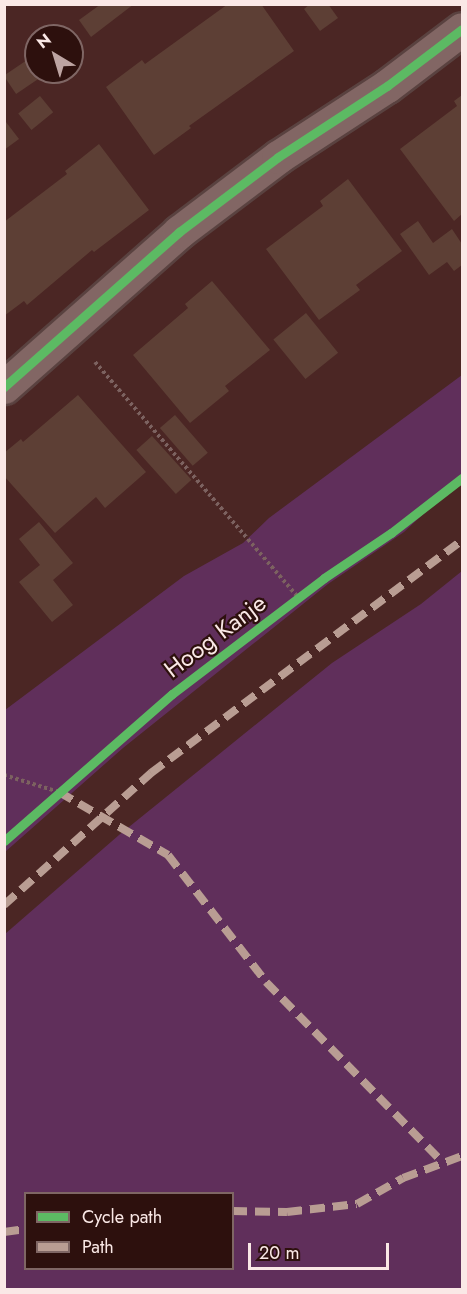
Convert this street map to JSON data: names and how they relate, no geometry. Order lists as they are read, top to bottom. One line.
{"streets":{"cycle path":["Hoog Kanje"]},"legend":["Cycle path","Path"],"scale_bar":"20 m","north":"top left"}
